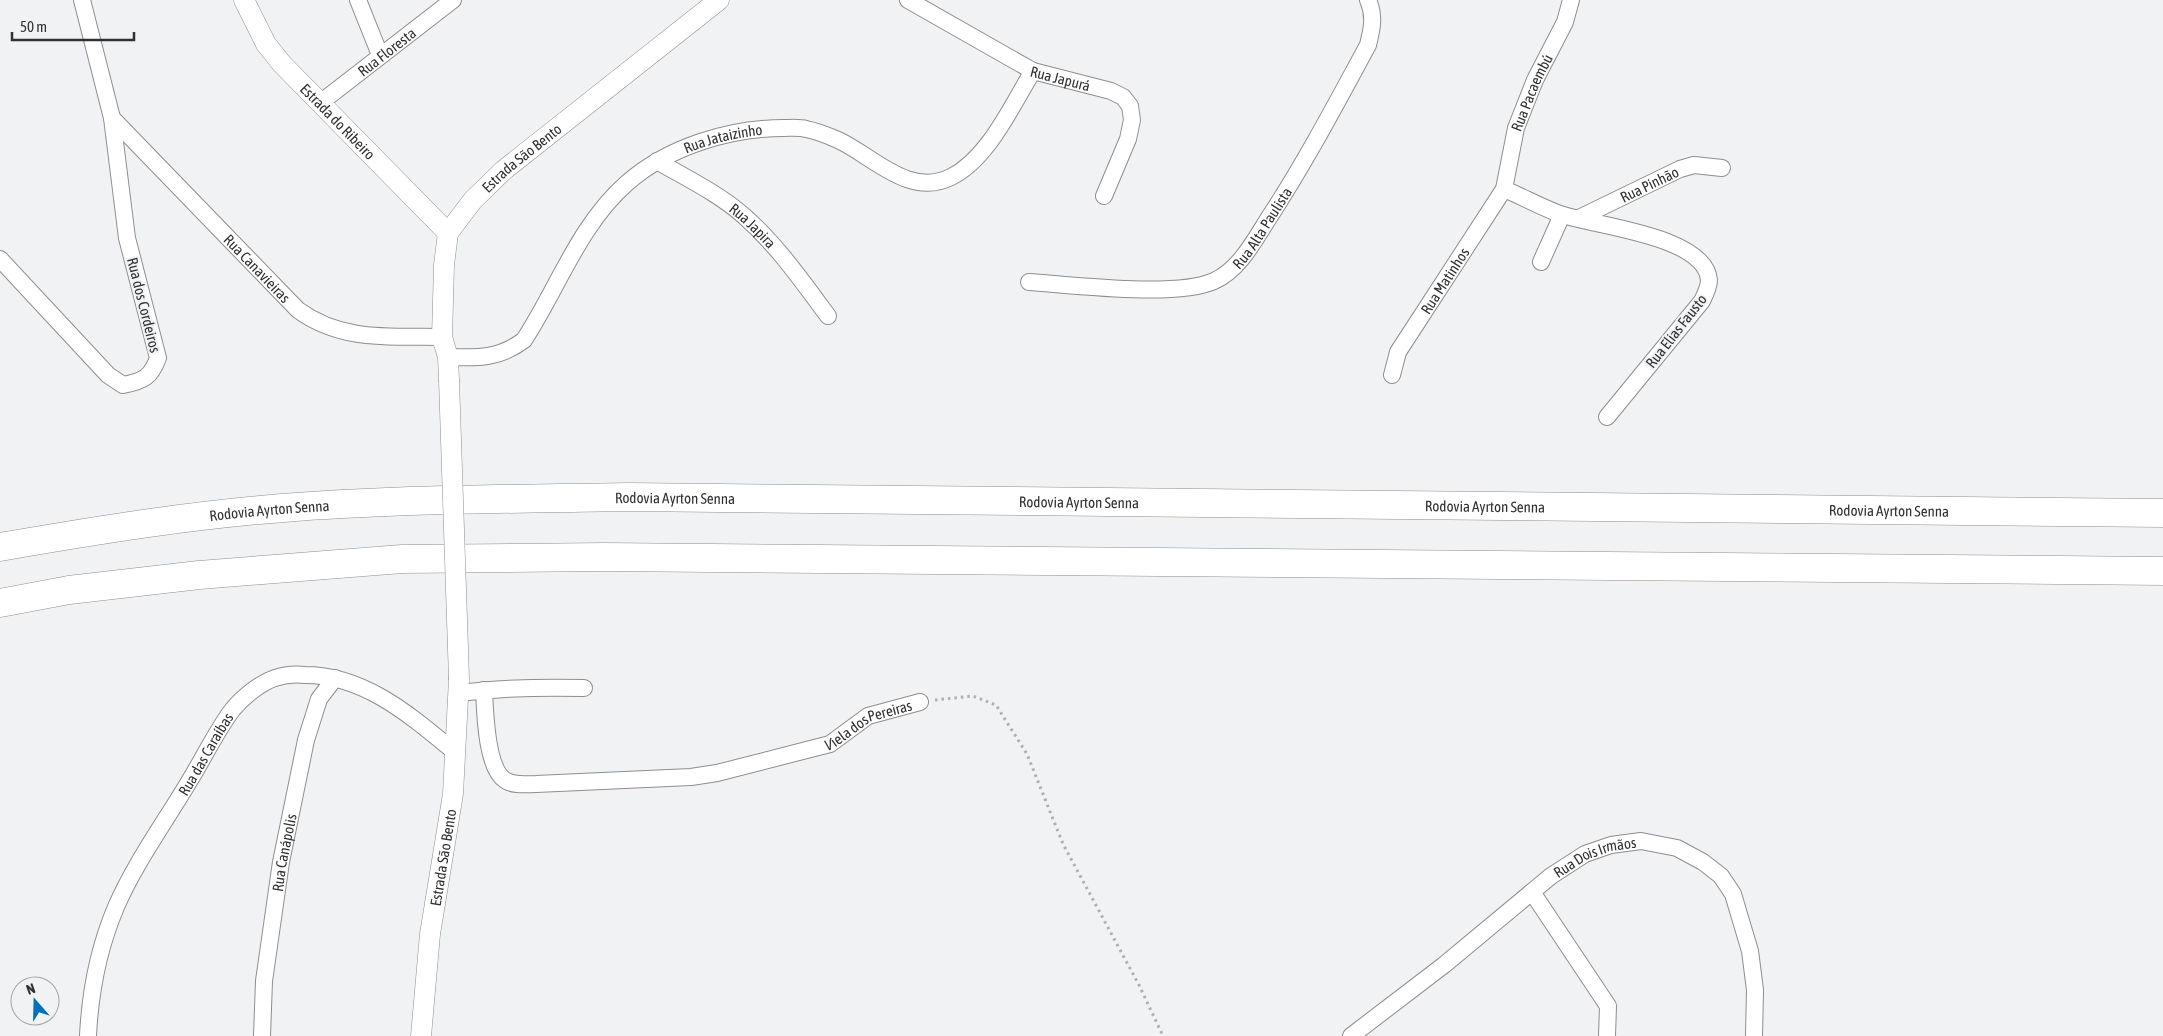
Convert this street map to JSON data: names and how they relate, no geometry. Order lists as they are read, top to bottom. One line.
{"streets":{"highway":["Rodovia Ayrton Senna"],"street":["Rua Floresta","Rua Japurá","Rua Pacaembú","Estrada do Ribeiro","Rua Jataizinho","Estrada São Bento","Rua Pinhão","Rua Japira","Rua Alta Paulista","Rua Canavieiras","Rua Matinhos","Rua dos Cordeiros","Rua Elias Fausto","Viela dos Pereiras","Rua das Caraíbas","Rua Canápolis","Rua Dois Irmãos"]},"crossings":[["Rua Floresta","Estrada do Ribeiro"],["Rua Japurá","Rua Jataizinho"],["Rua Pacaembú","Rua Matinhos"],["Rua Pacaembú","Rua Elias Fausto"],["Estrada do Ribeiro","Estrada São Bento"],["Rua Jataizinho","Estrada São Bento"],["Rua Jataizinho","Rua Japira"],["Estrada São Bento","Rua das Caraíbas"],["Rua Pinhão","Rua Elias Fausto"],["Rua Canavieiras","Rua dos Cordeiros"],["Rua Matinhos","Rua Elias Fausto"],["Rua das Caraíbas","Rua Canápolis"]],"scale_bar":"50 m","north":"top"}
